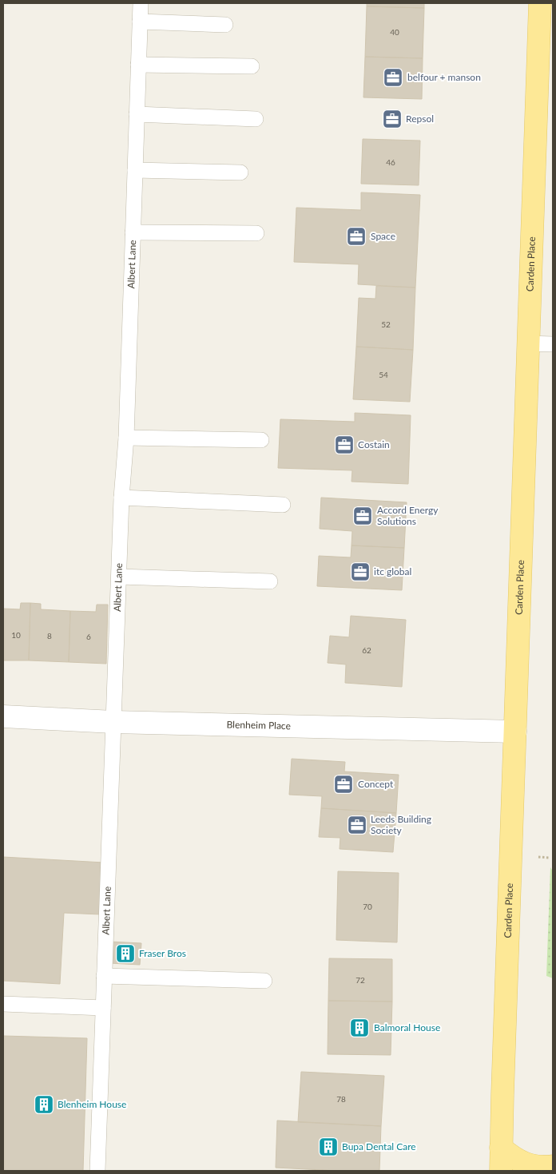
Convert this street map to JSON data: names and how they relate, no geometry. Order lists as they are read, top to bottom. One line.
{"streets":{"main road":["Carden Place"],"street":["Blenheim Place"],"lane":["Albert Lane"]},"crossings":[["Albert Lane","Blenheim Place"],["Carden Place","Blenheim Place"]],"places":{"office":["belfour + manson","Repsol","Space","Costain","Accord Energy Solutions","itc global","Concept","Leeds Building Society"],"building":["Fraser Bros","Balmoral House","Blenheim House","Bupa Dental Care"]},"house_numbers":["40","46","52","54","10","8","6","62","70","72","78"]}
